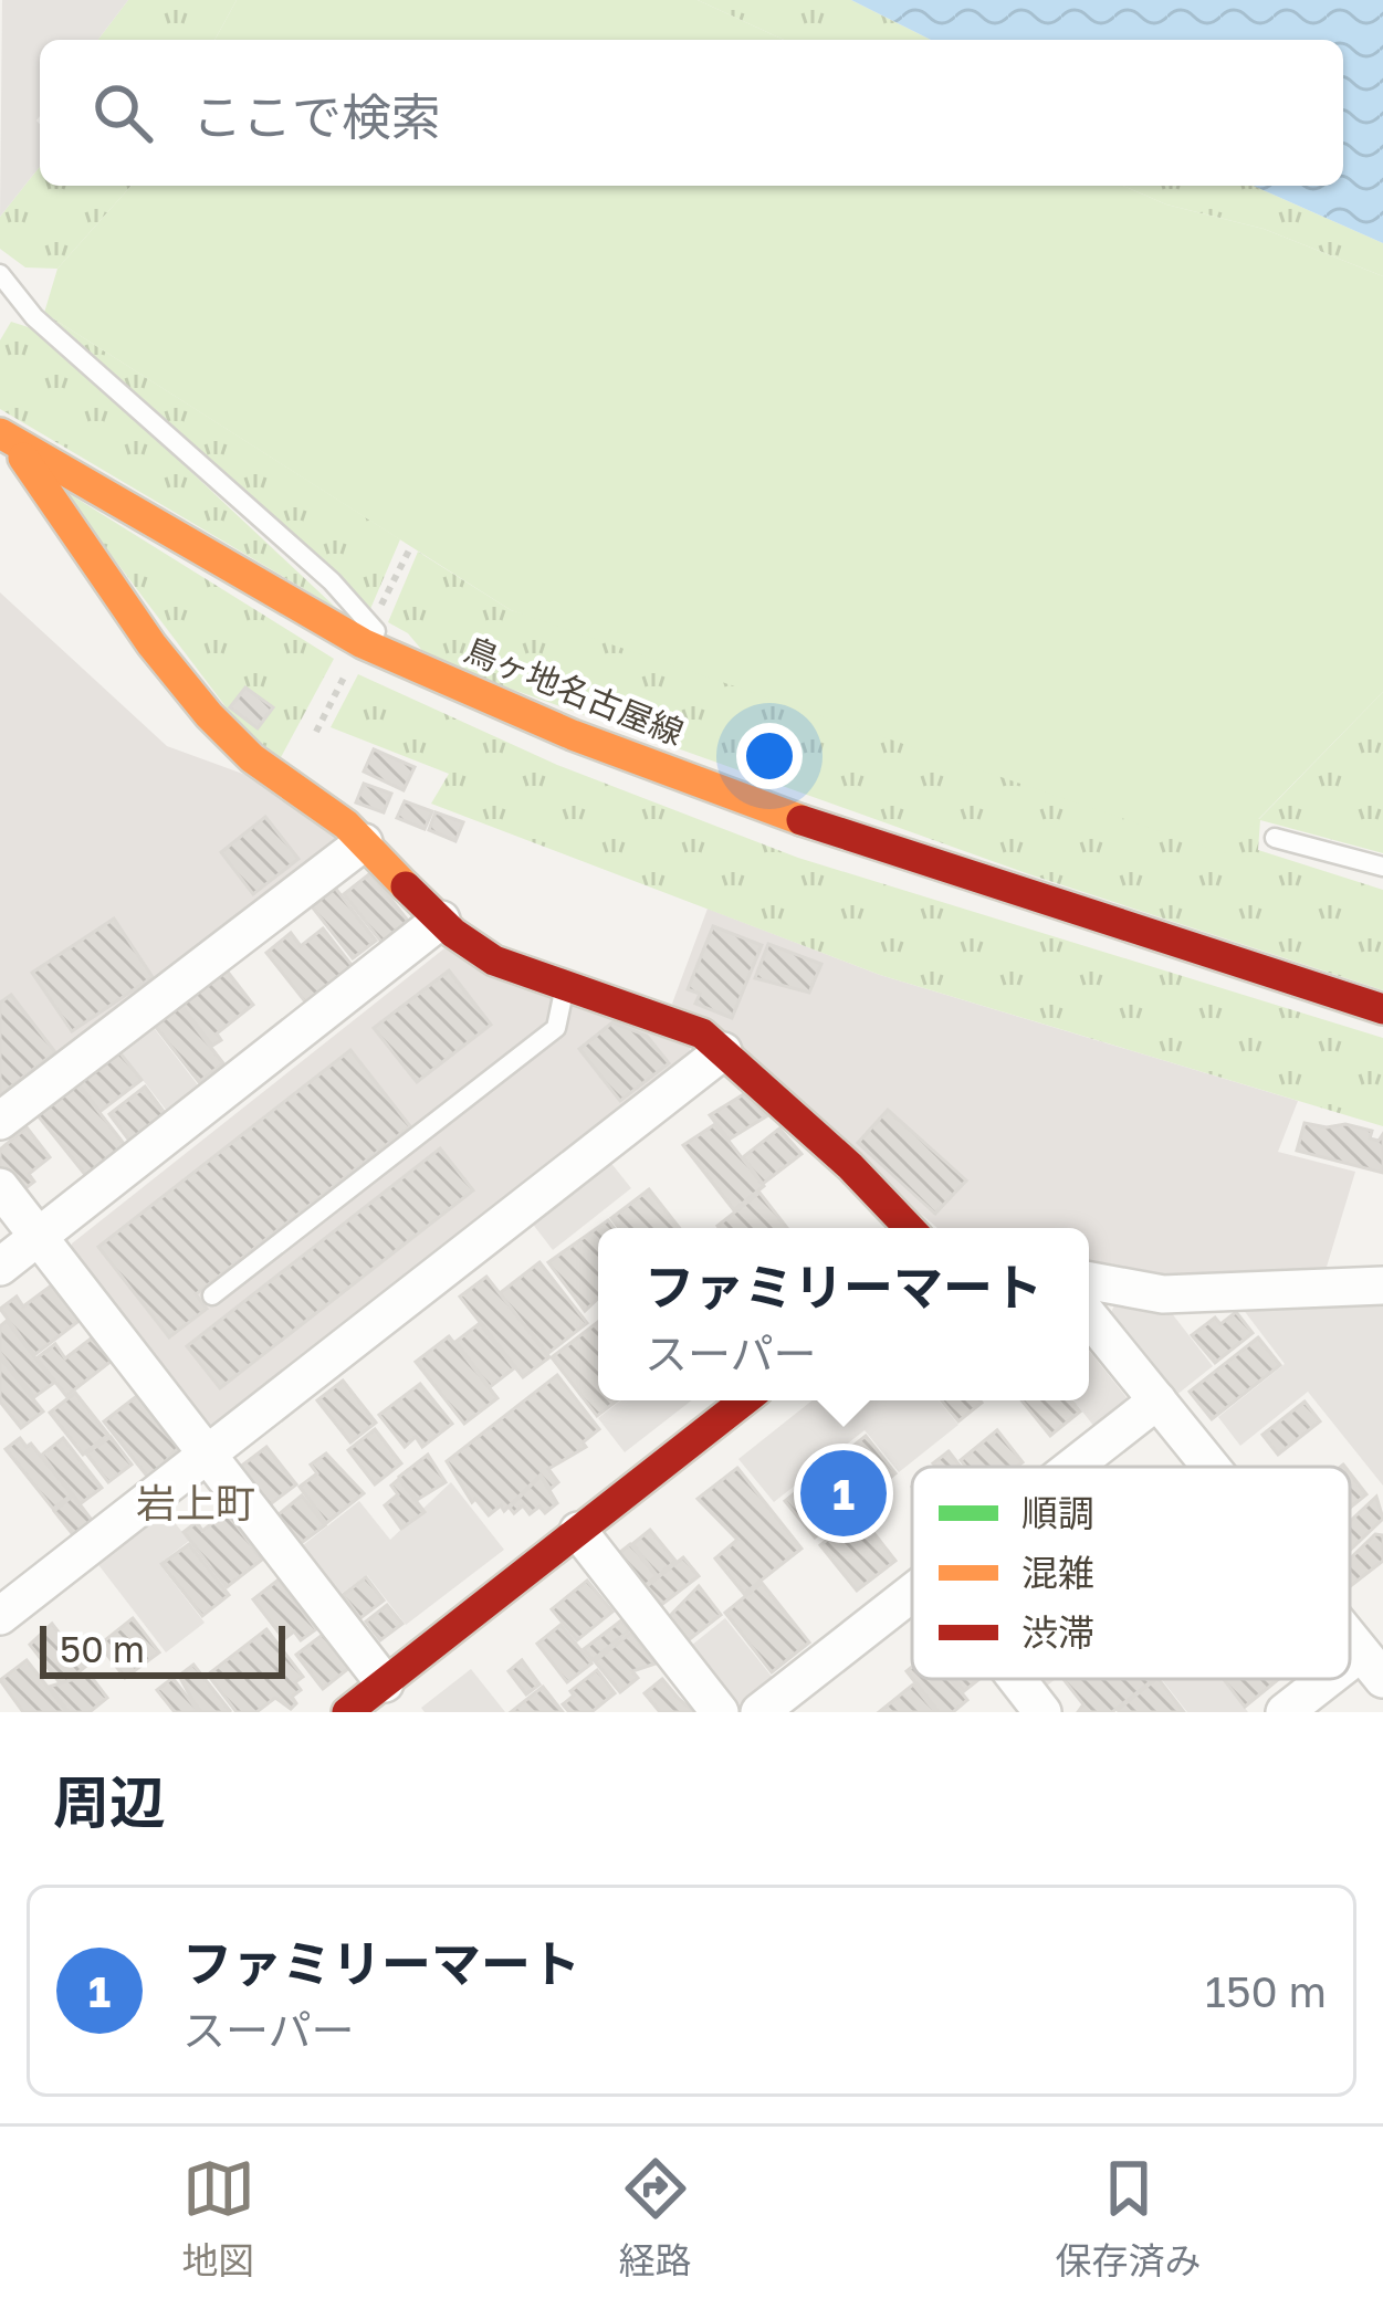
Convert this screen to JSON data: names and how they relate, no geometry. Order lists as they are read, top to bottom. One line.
{"streets":{"street":["鳥ヶ地名古屋線"]},"districts":["岩上町"],"legend":["順調","混雑","渋滞"],"scale_bar":"50 m","page":{"search":"ここで検索","popup":["ファミリーマート","スーパー"],"pins":"1","scale":"50 m","heading":"周辺","list":[{"mark":"1","name":"ファミリーマート","note":"スーパー","value":"150 m"}],"nav":["地図","経路","保存済み"]}}
